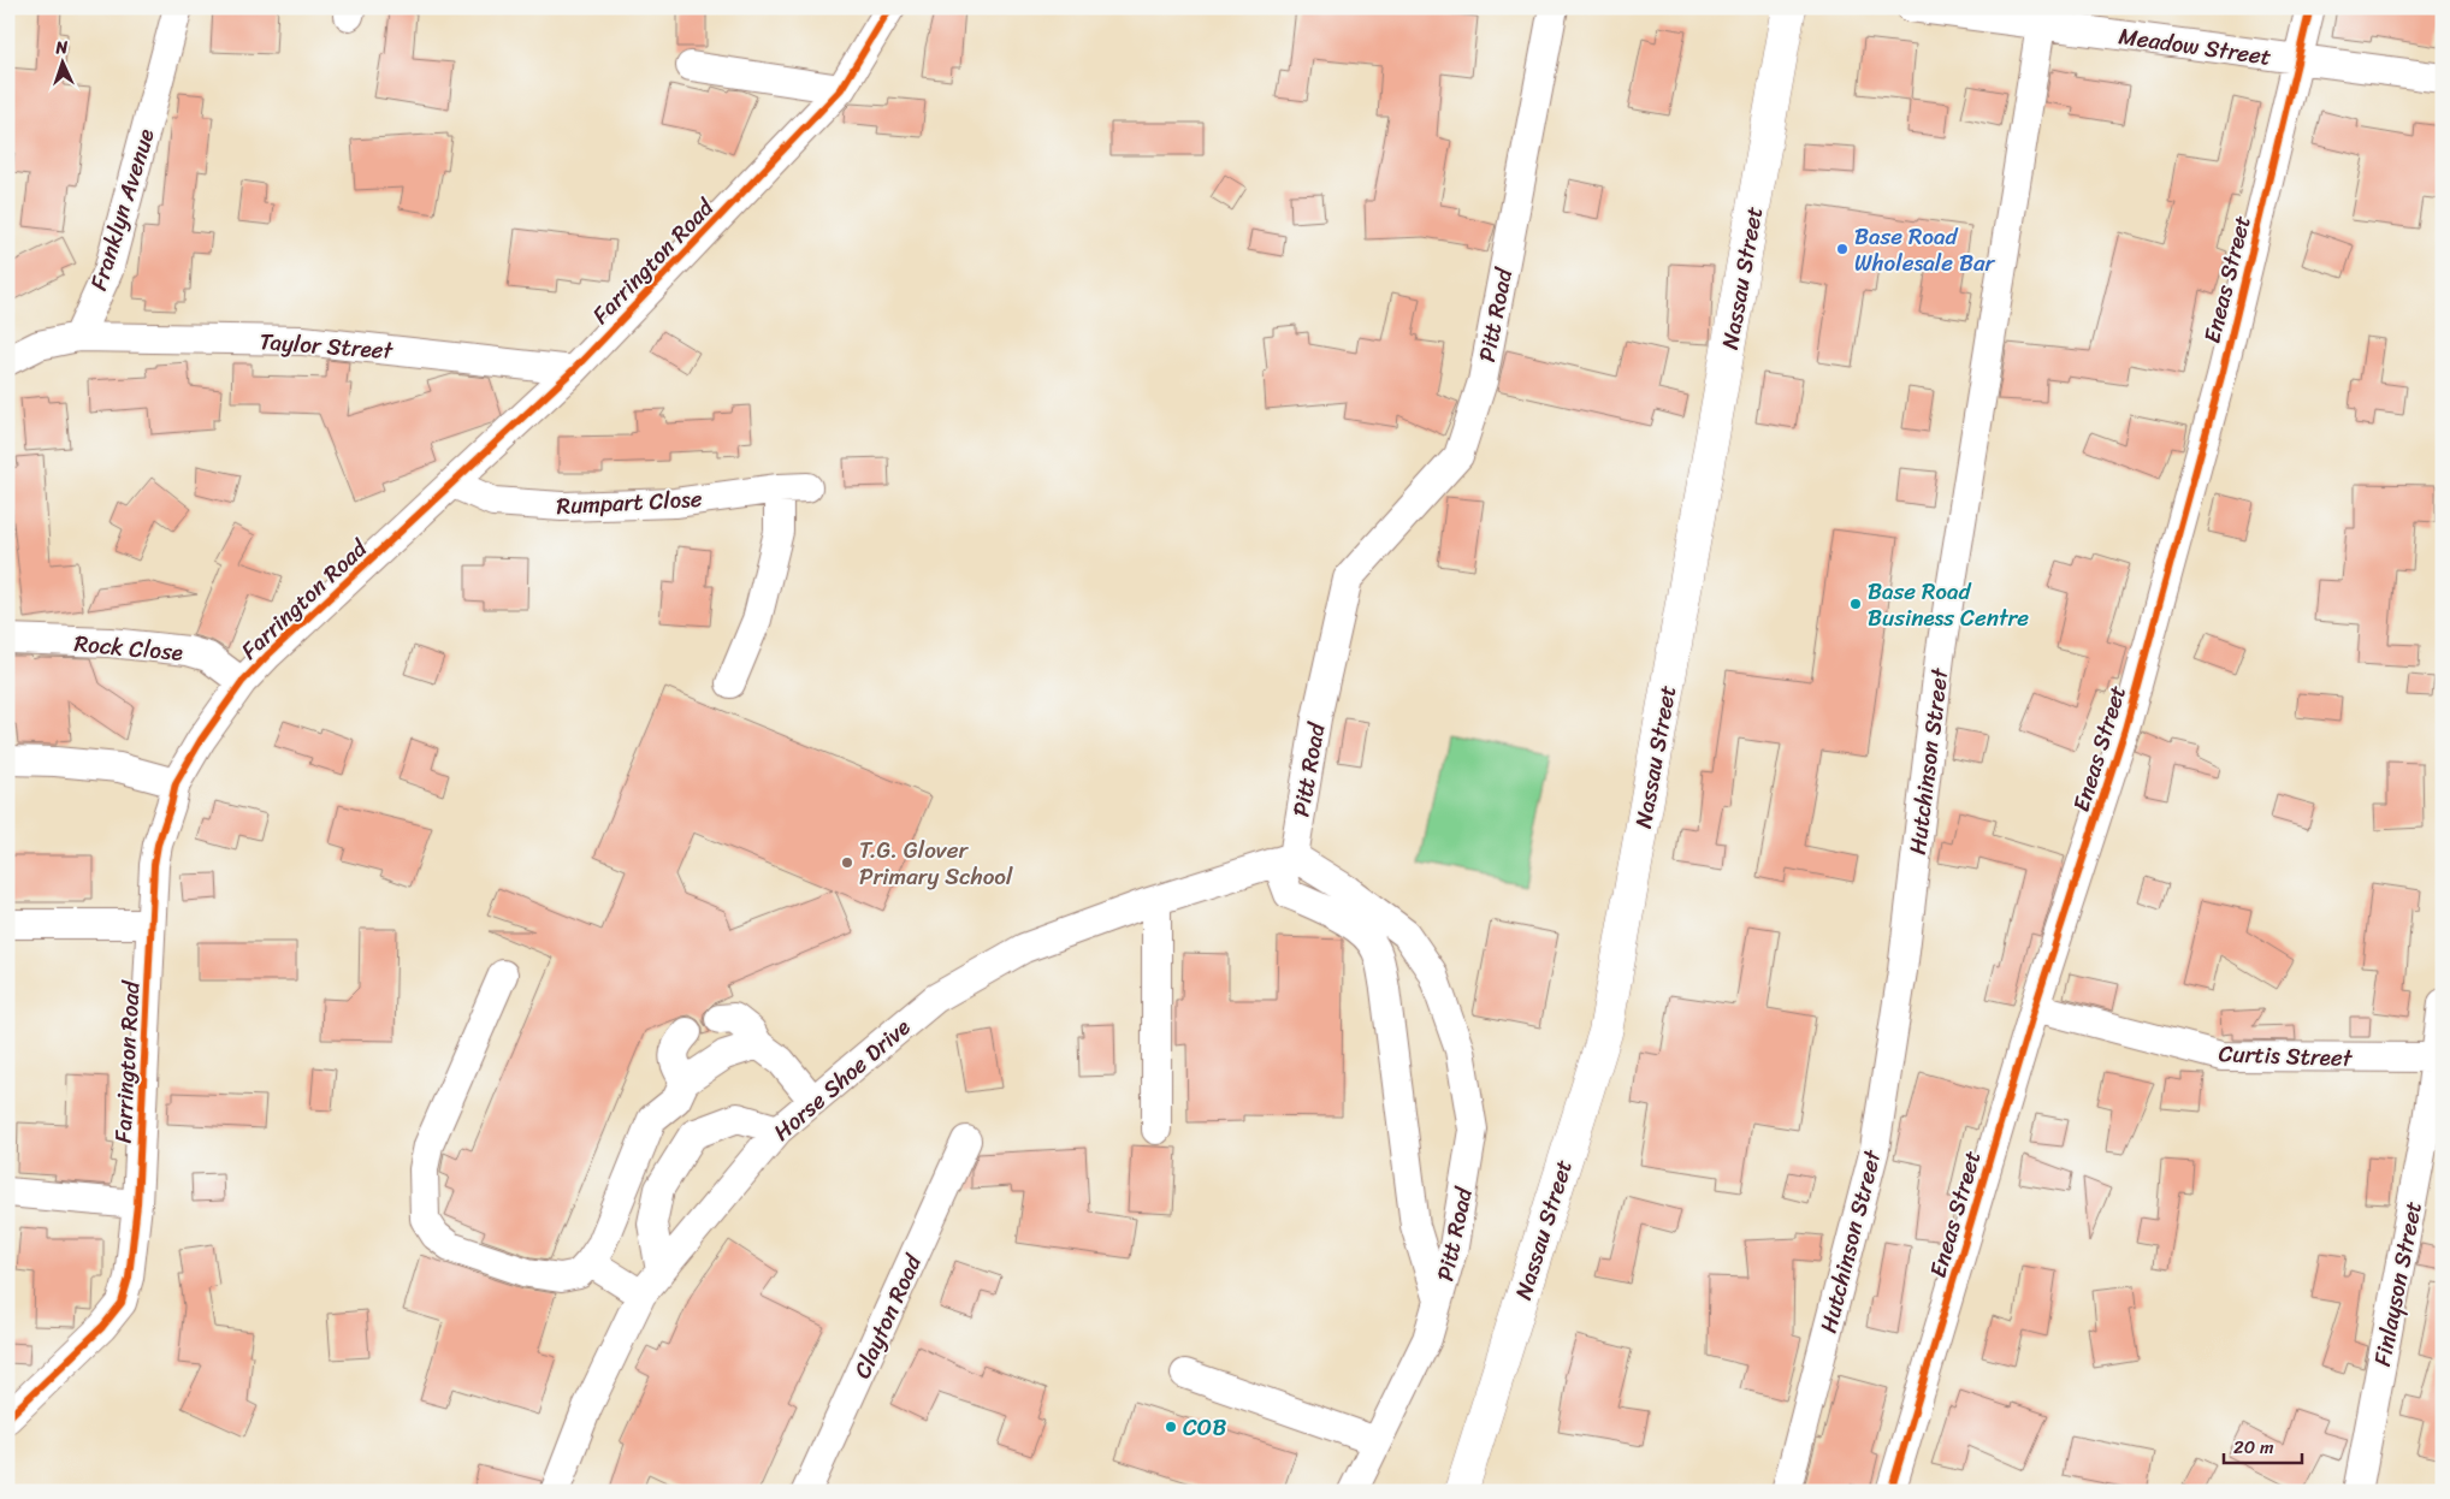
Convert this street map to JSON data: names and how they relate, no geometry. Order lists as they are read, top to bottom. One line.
{"streets":{"main road":["Nassau Street"],"street":["Meadow Street","Franklyn Avenue","Farrington Road","Eneas Street","Pitt Road","Taylor Street","Rumpart Close","Rock Close","Hutchinson Street","Curtis Street","Horse Shoe Drive","Finlayson Street","Clayton Road"]},"crossings":[["Meadow Street","Eneas Street"],["Meadow Street","Hutchinson Street"],["Franklyn Avenue","Taylor Street"],["Farrington Road","Taylor Street"],["Farrington Road","Rumpart Close"],["Farrington Road","Rock Close"],["Eneas Street","Curtis Street"],["Pitt Road","Horse Shoe Drive"],["Curtis Street","Finlayson Street"]],"places":["Base Road Wholesale Bar","Base Road Business Centre","T.G. Glover Primary School","COB"],"scale_bar":"20 m","north":"top"}
